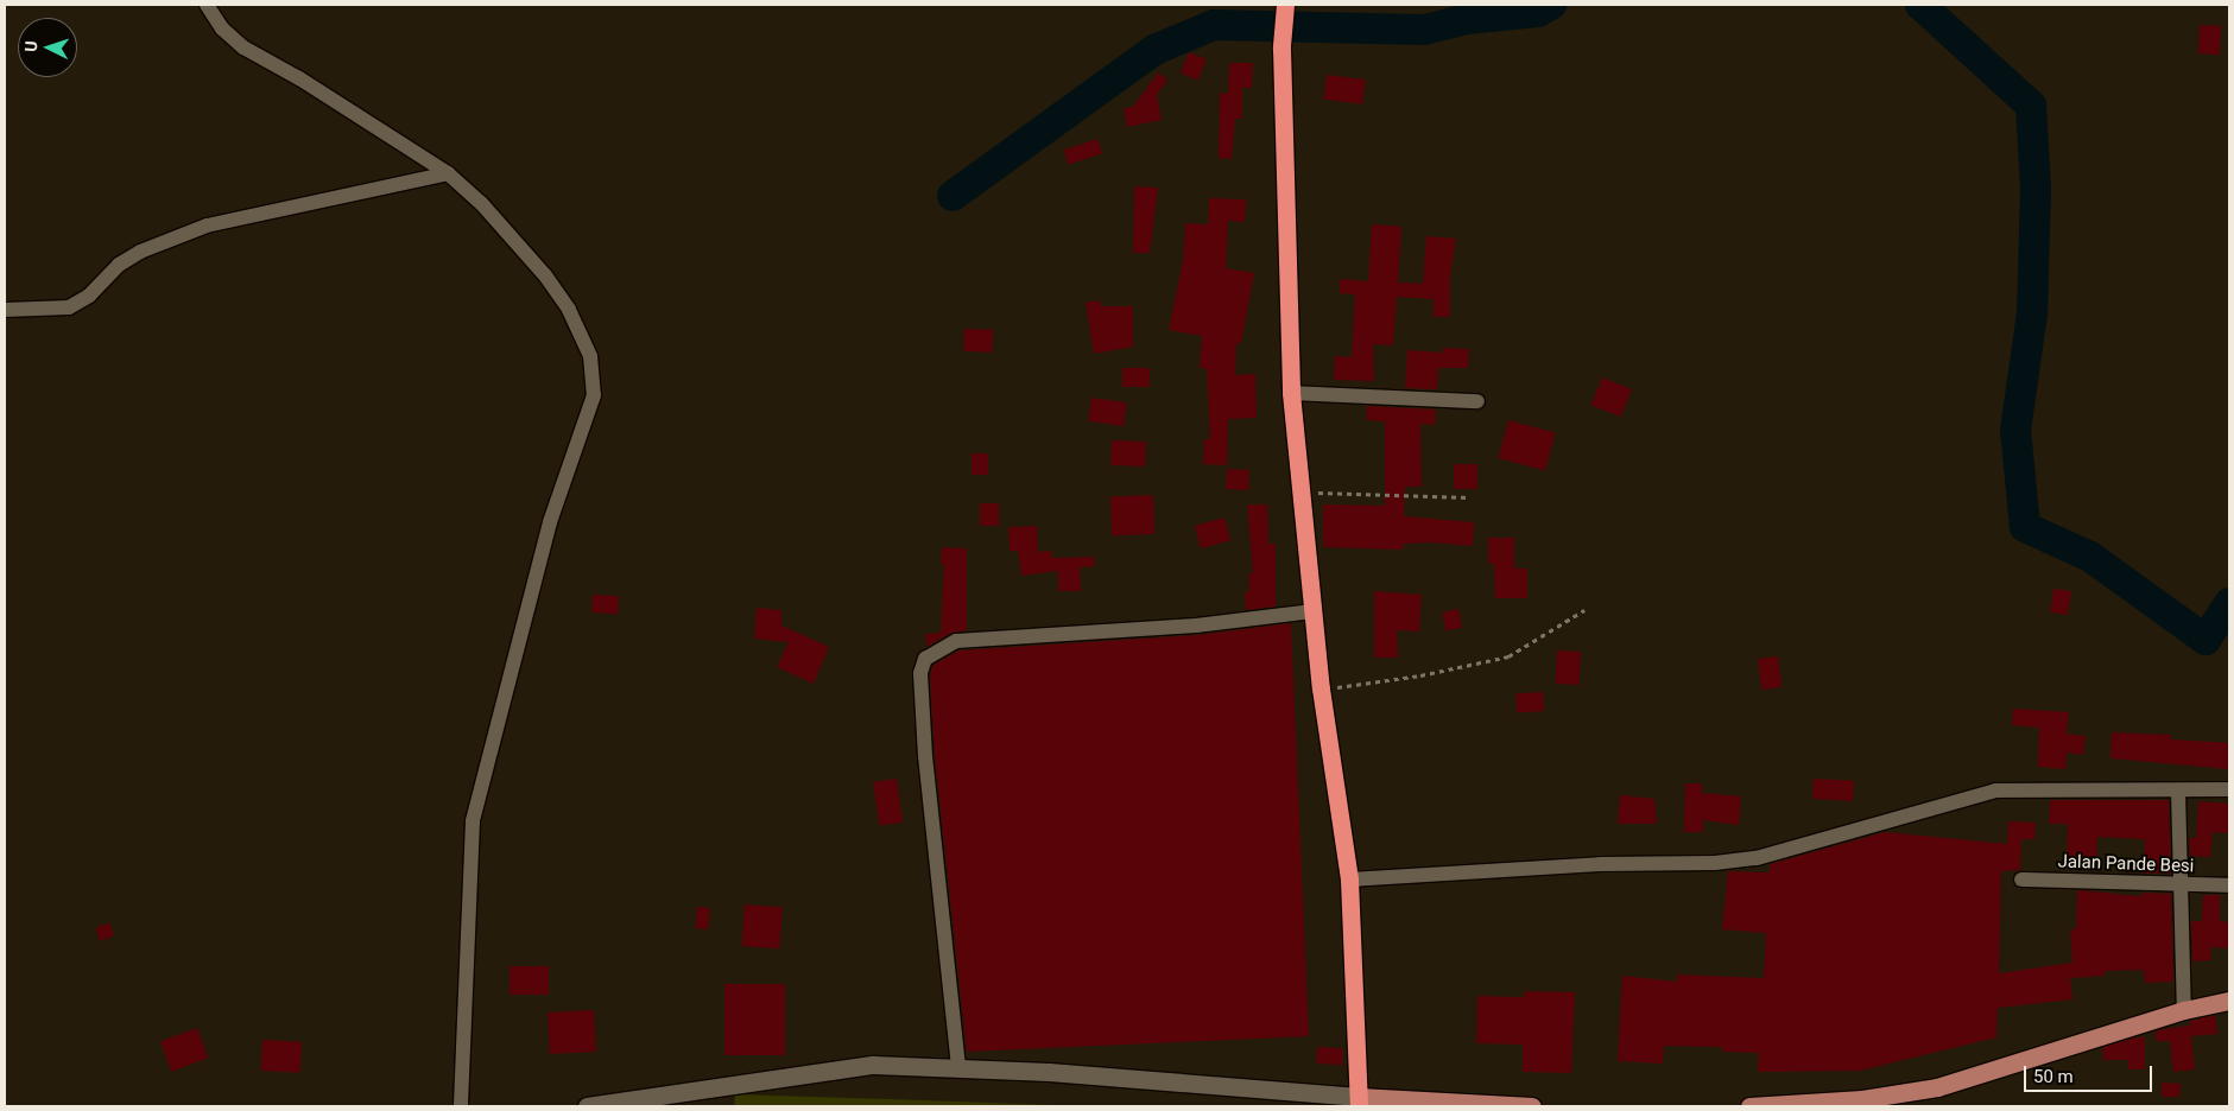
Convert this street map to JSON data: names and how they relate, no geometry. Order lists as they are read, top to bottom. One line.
{"streets":{"street":["Jalan Pande Besi"]},"scale_bar":"50 m","north":"left"}
